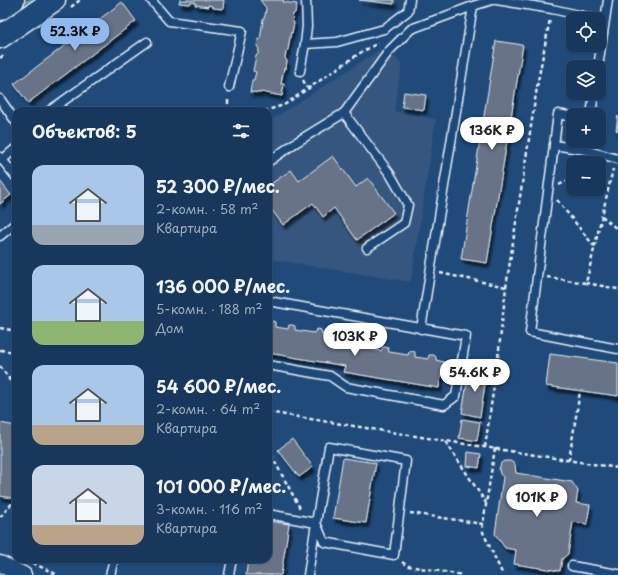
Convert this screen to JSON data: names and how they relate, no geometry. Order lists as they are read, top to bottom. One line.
{"page":{"map_buttons":["+","−"],"price":["52.3K ₽","136K ₽","103K ₽","54.6K ₽","101K ₽"],"heading":"Объектов: 5","list":[{"name":"52 300 ₽/мес.","note":"2-комн. · 58 m² · Квартира"},{"name":"136 000 ₽/мес.","note":"5-комн. · 188 m² · Дом"},{"name":"54 600 ₽/мес.","note":"2-комн. · 64 m² · Квартира"},{"name":"101 000 ₽/мес.","note":"3-комн. · 116 m² · Квартира"}]}}
